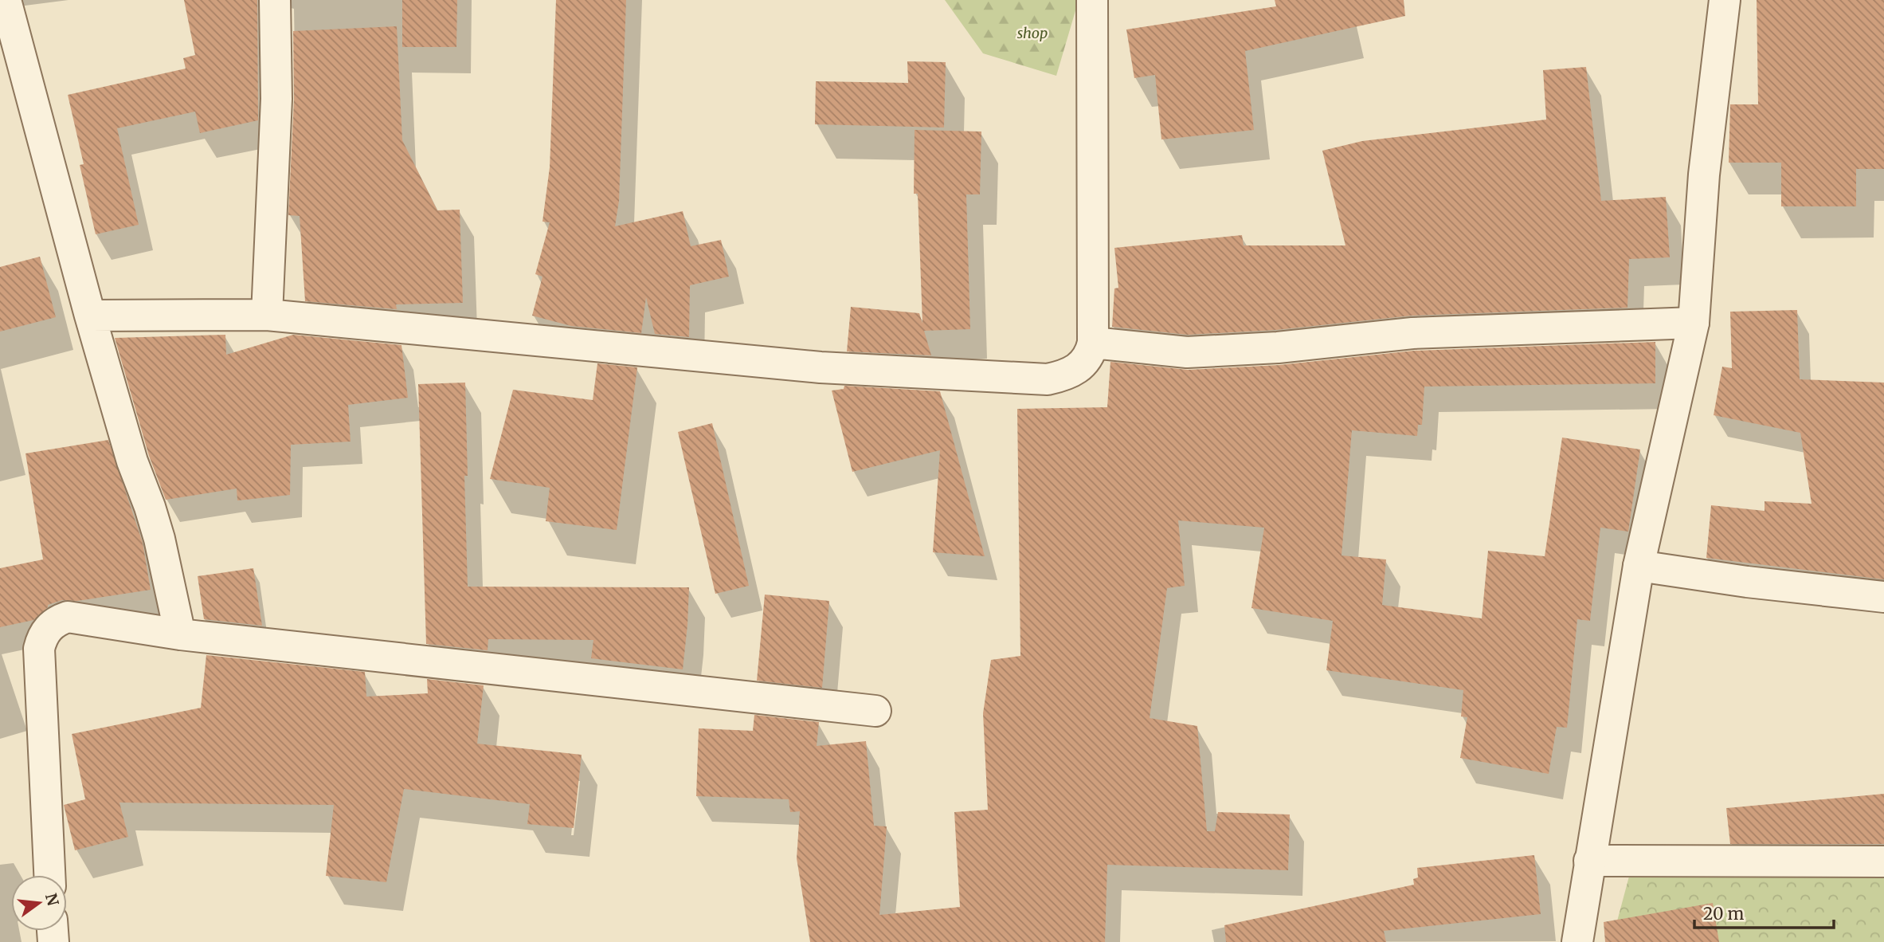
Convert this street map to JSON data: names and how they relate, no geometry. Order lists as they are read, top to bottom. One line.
{"parks":["shop"],"scale_bar":"20 m","north":"right"}
